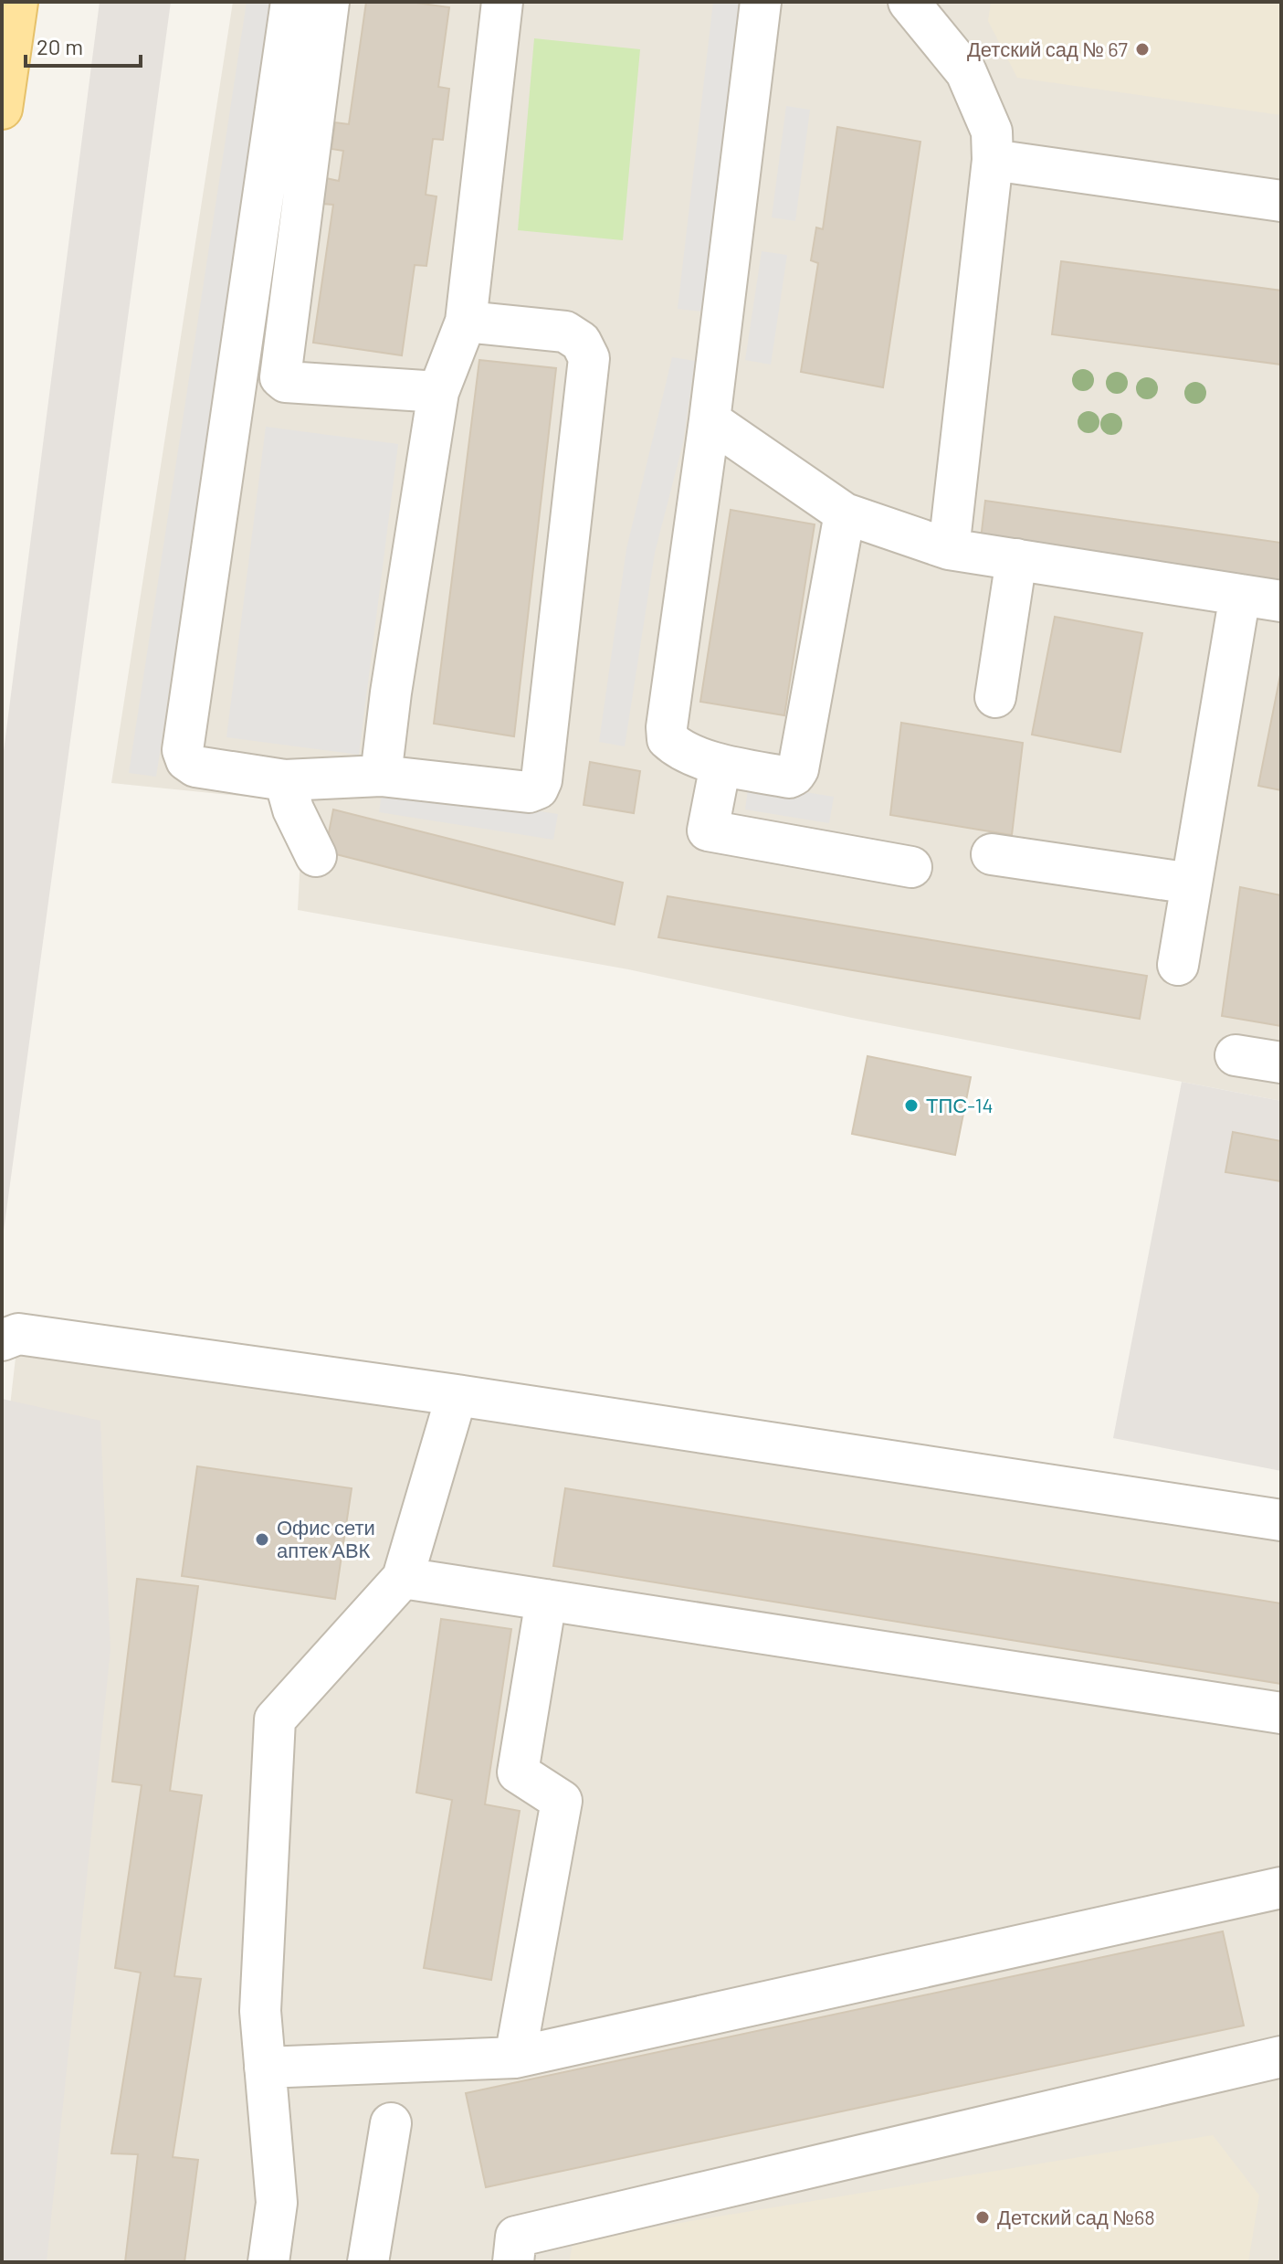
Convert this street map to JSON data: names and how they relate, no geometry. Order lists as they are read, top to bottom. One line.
{"places":["Детский сад № 67","ТПС-14","Офис сети аптек АВК","Детский сад №68"],"scale_bar":"20 m"}
